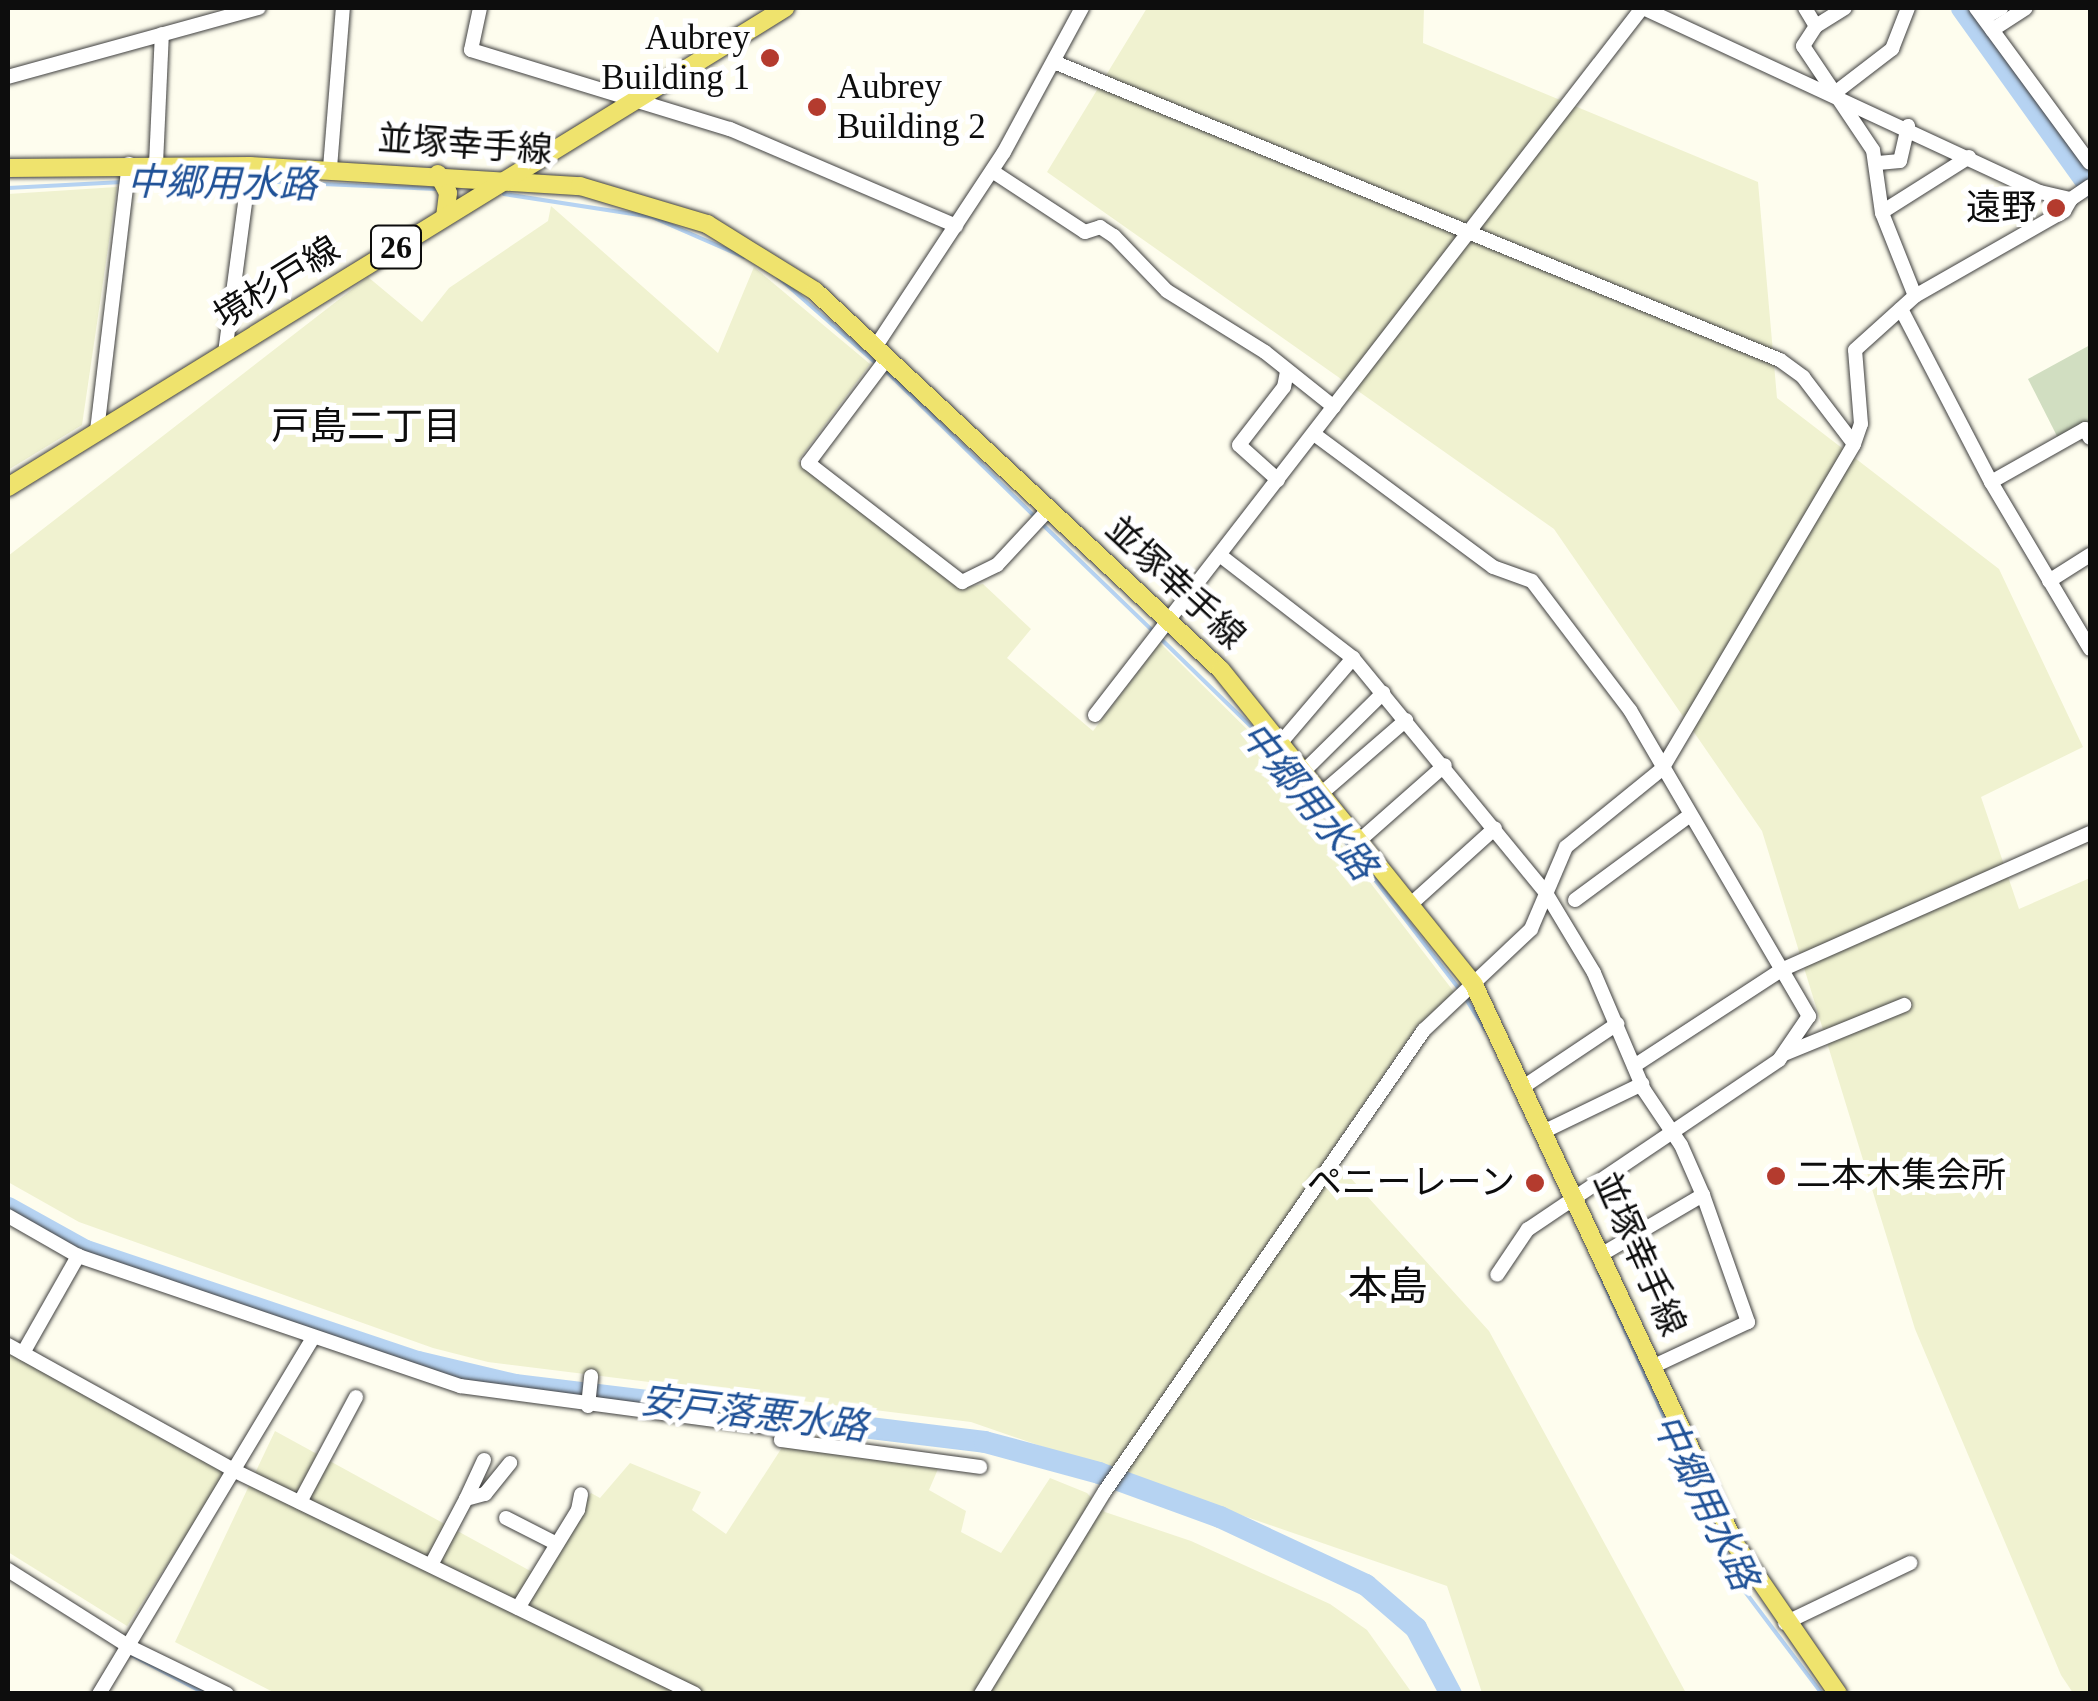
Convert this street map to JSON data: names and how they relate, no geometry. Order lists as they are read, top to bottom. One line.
{"streets":{"main road":["並塚幸手線","26","境杉戸線"]},"crossings":[["並塚幸手線","境杉戸線"]],"districts":["戸島二丁目","本島"],"water":["中郷用水路","安戸落悪水路"],"places":["Aubrey Building 1","Aubrey Building 2","遠野","二本木集会所","ペニーレーン"]}
